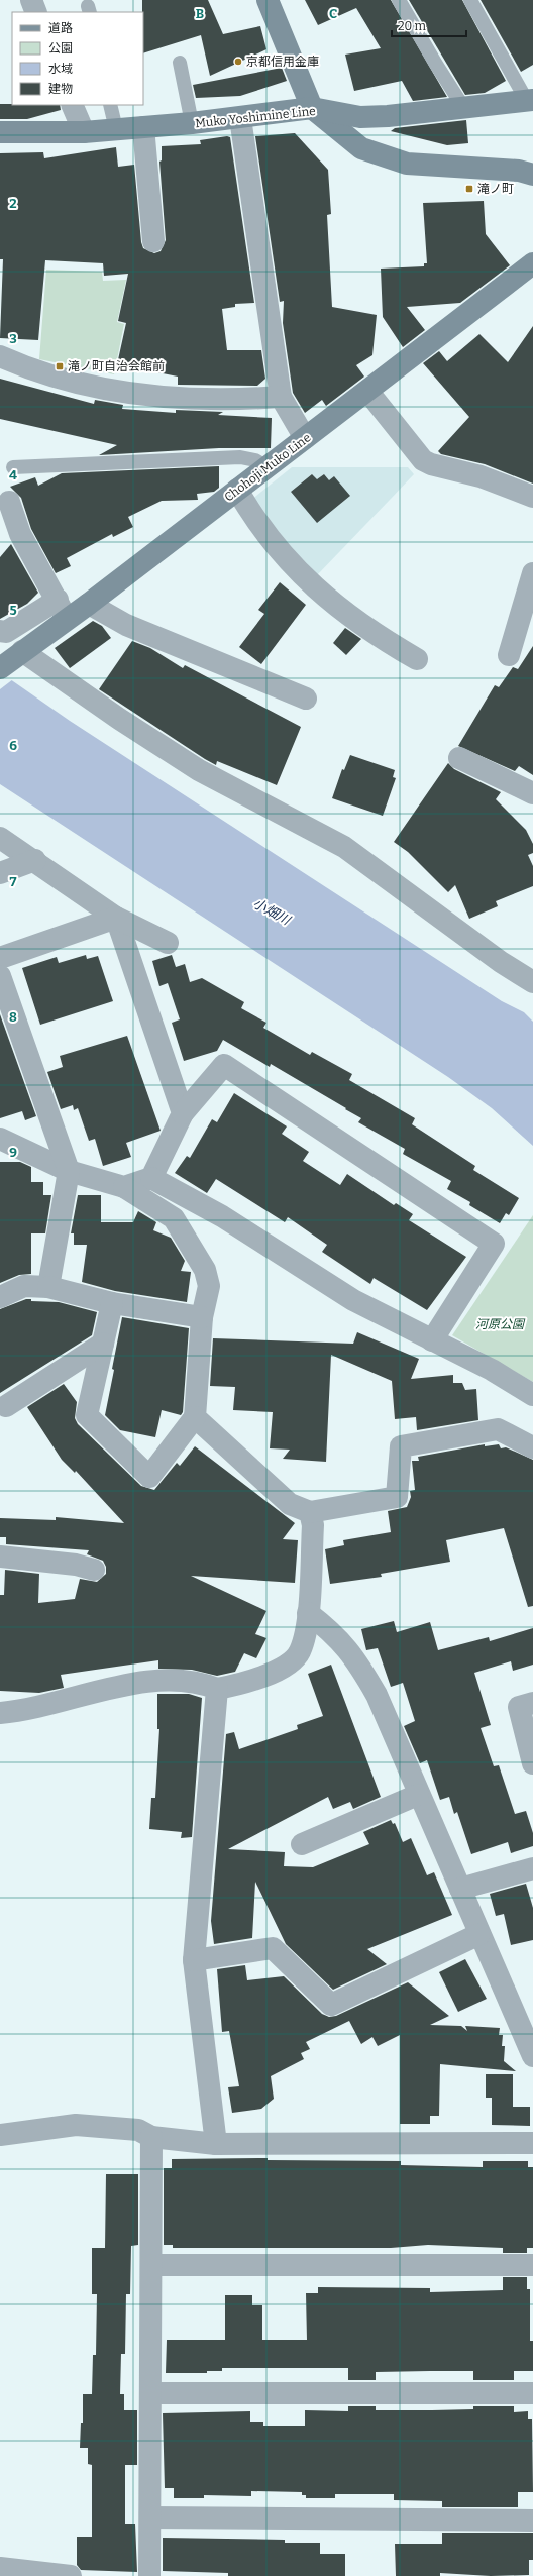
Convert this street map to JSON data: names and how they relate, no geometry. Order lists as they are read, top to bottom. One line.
{"streets":{"main road":["Muko Yoshimine Line","Chohoji Muko Line"]},"water":["小畑川"],"parks":["河原公園"],"places":{"other":["京都信用金庫"],"transit":["滝ノ町","滝ノ町自治会館前"]},"legend":["道路","公園","水域","建物"],"scale_bar":"20 m","grid":{"columns":["B","C"],"rows":["2","3","4","5","6","7","8","9"]}}
